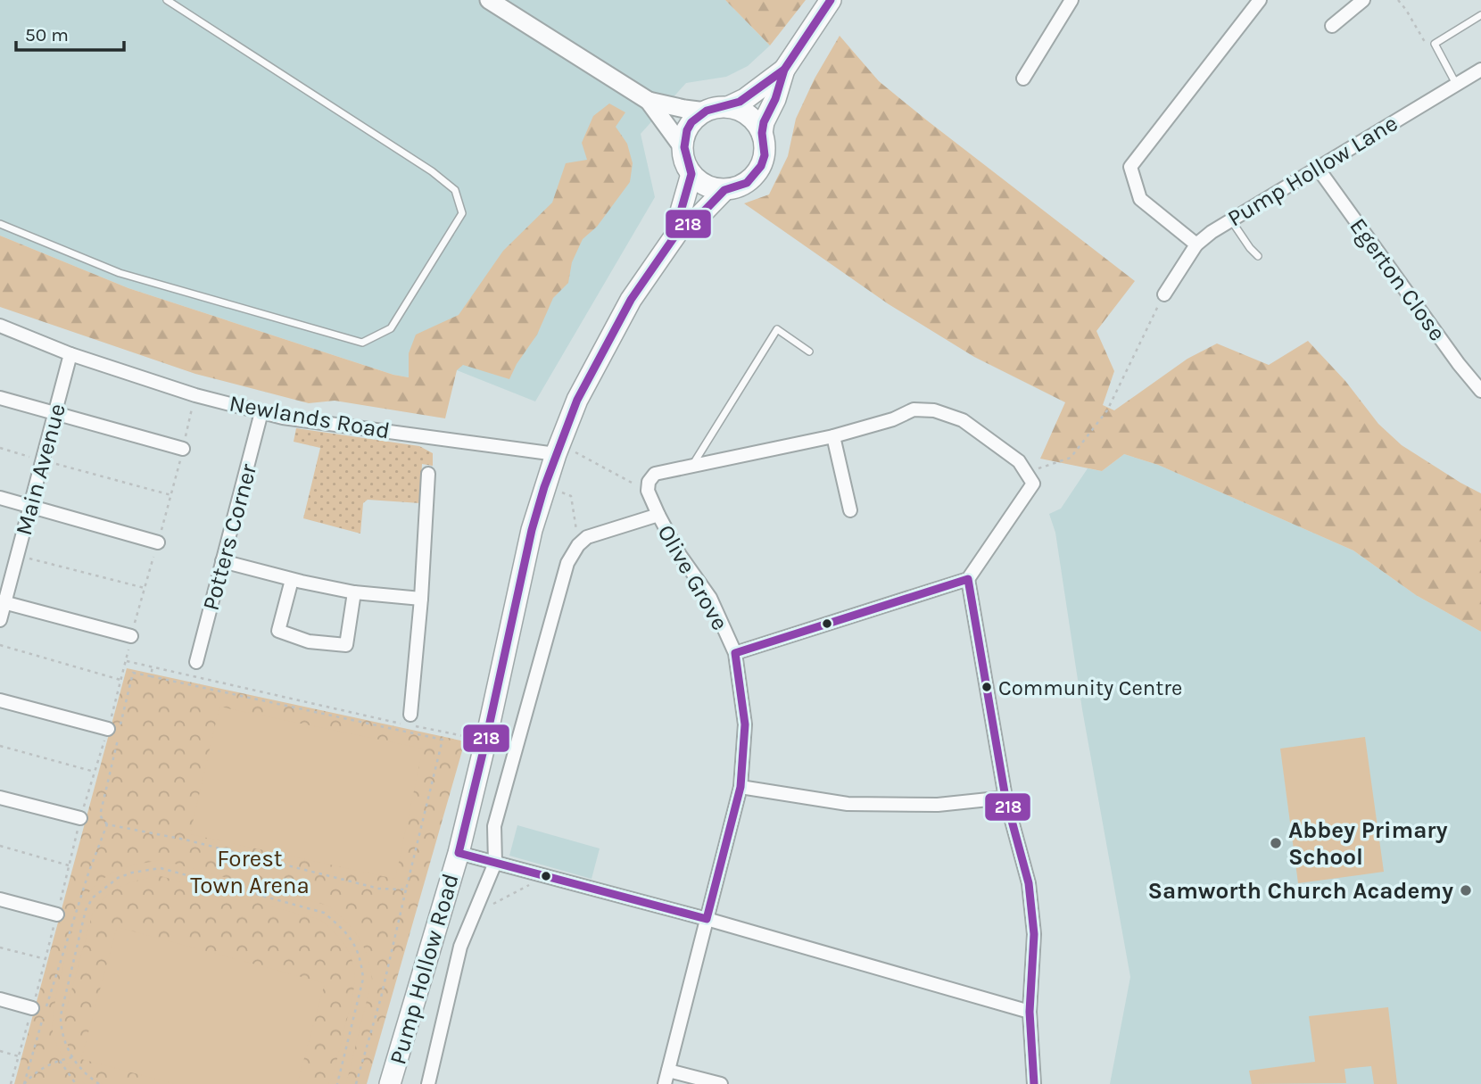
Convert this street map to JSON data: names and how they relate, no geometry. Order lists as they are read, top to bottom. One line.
{"streets":{"main road":["Pump Hollow Road"],"street":["Pump Hollow Lane","Egerton Close","Newlands Road","Main Avenue","Potters Corner","Olive Grove"]},"crossings":[["Pump Hollow Lane","Egerton Close"],["Newlands Road","Main Avenue"],["Newlands Road","Potters Corner"],["Newlands Road","Pump Hollow Road"]],"parks":["Forest Town Arena"],"places":["Community Centre","Abbey Primary School","Samworth Church Academy"],"lines":["transit line 218"],"scale_bar":"50 m"}
